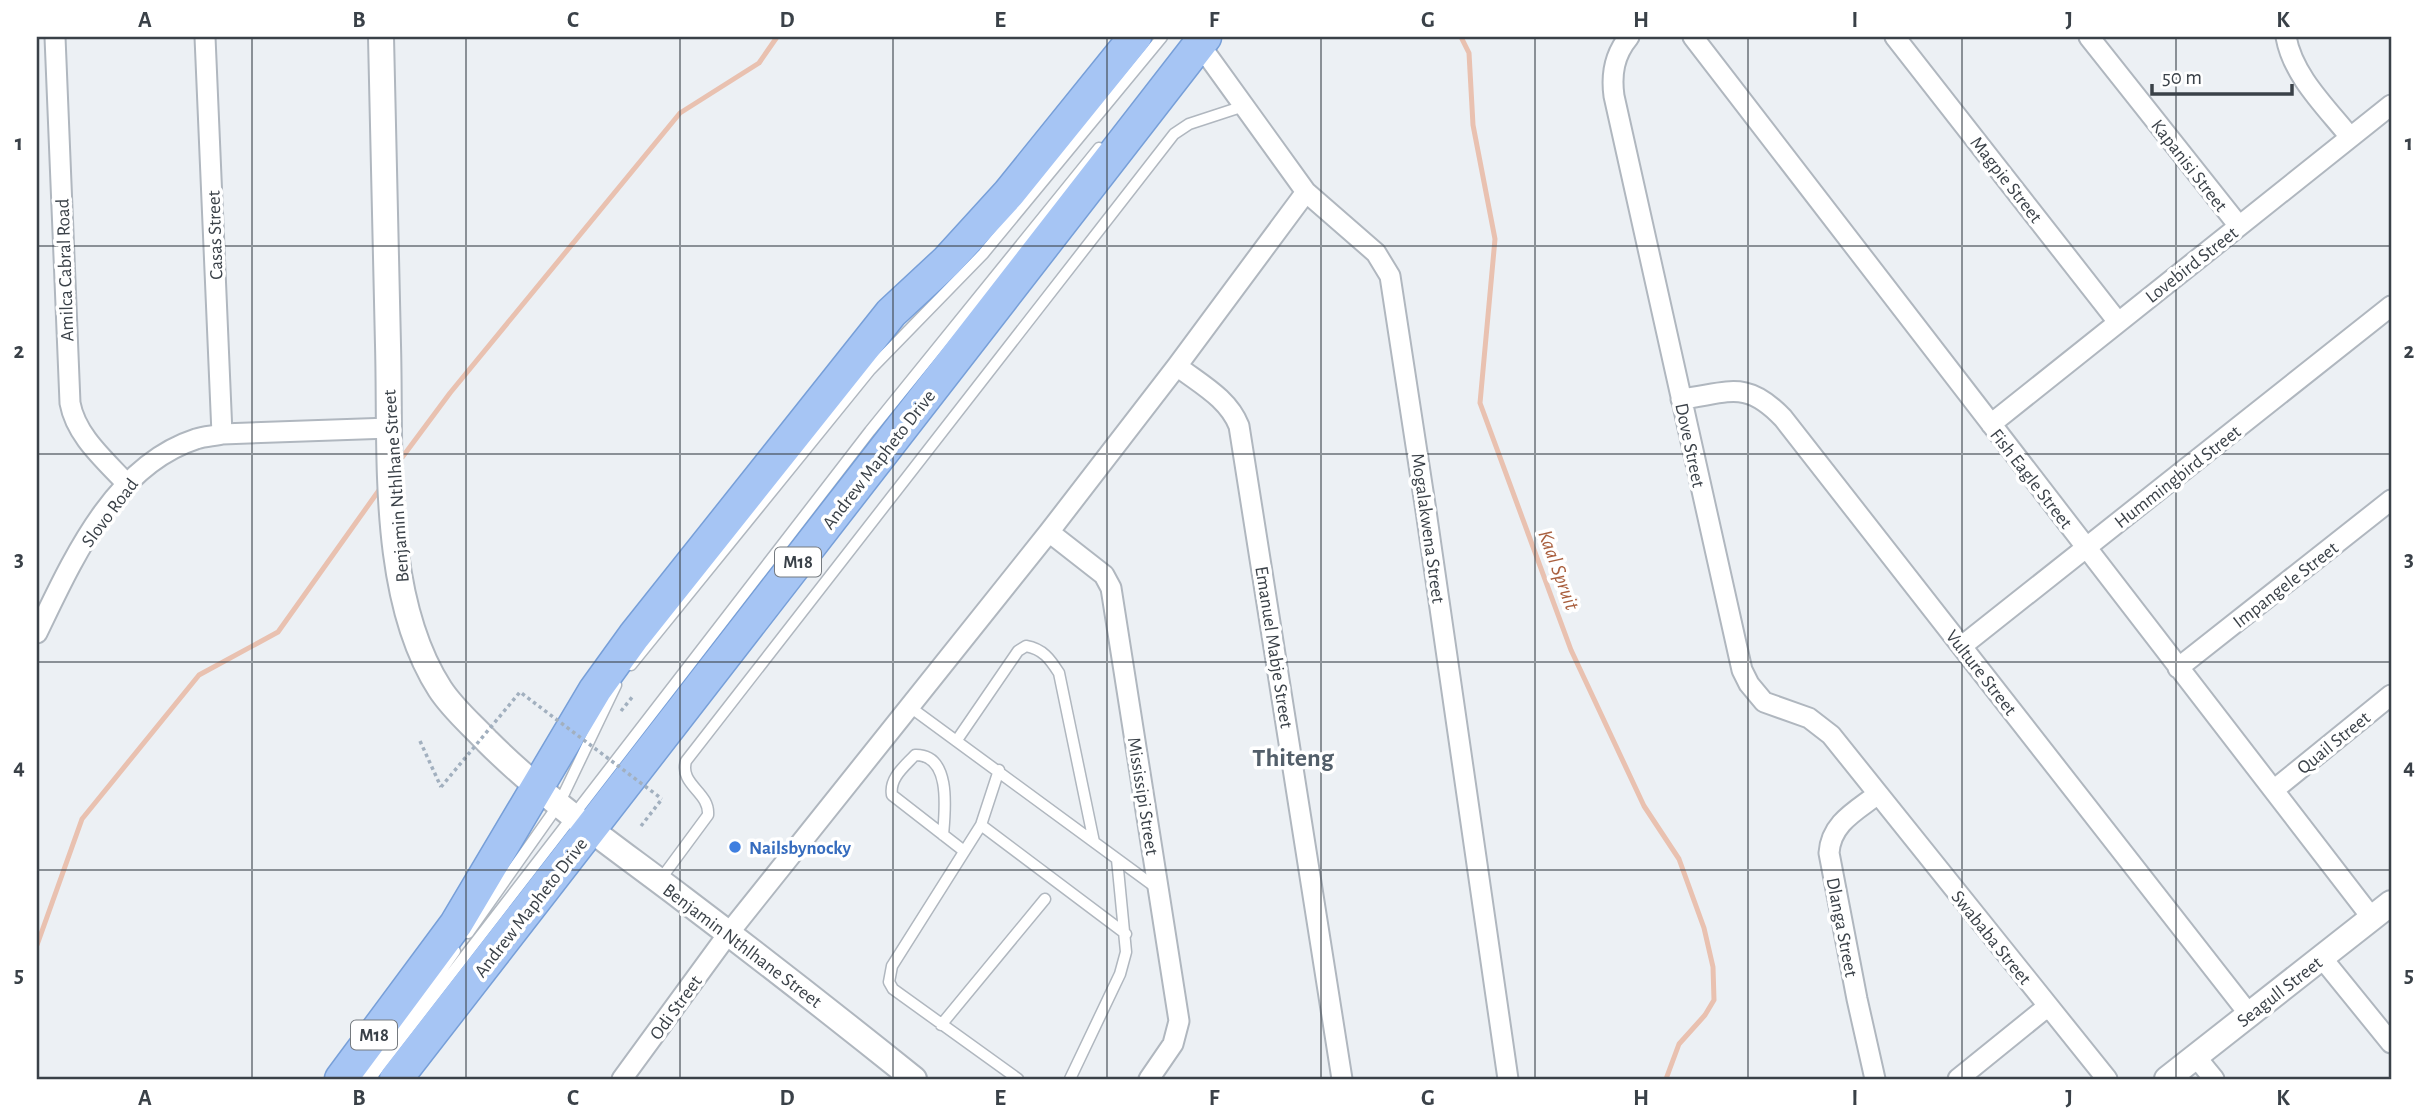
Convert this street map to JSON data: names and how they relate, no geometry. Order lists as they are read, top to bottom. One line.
{"streets":{"main road":["Andrew Mapheto Drive","M18"],"street":["Kapanisi Street","Magpie Street","Casas Street","Lovebird Street","Amilca Cabral Road","Dove Street","Hummingbird Street","Fish Eagle Street","Benjamin Nthlhane Street","Slovo Road","Mogalakwena Street","Impangele Street","Emanuel Mabje Street","Vulture Street","Quail Street","Mississipi Street","Dlanga Street","Swababa Street","Seagull Street","Odi Street"]},"crossings":[["Kapanisi Street","Lovebird Street"],["Magpie Street","Lovebird Street"],["Casas Street","Slovo Road"],["Lovebird Street","Fish Eagle Street"],["Amilca Cabral Road","Slovo Road"],["Dove Street","Vulture Street"],["Dove Street","Dlanga Street"],["Dove Street","Swababa Street"],["Andrew Mapheto Drive","Benjamin Nthlhane Street"],["Andrew Mapheto Drive","Mogalakwena Street"],["Hummingbird Street","Fish Eagle Street"],["Hummingbird Street","Vulture Street"],["Fish Eagle Street","Impangele Street"],["Fish Eagle Street","Quail Street"],["Fish Eagle Street","Seagull Street"],["Benjamin Nthlhane Street","Slovo Road"],["Benjamin Nthlhane Street","Odi Street"],["Mogalakwena Street","Odi Street"],["Emanuel Mabje Street","Odi Street"],["Vulture Street","Seagull Street"],["Mississipi Street","Odi Street"],["Dlanga Street","Swababa Street"]],"districts":["Thiteng"],"water":["Kaal Spruit"],"places":["Nailsbynocky"],"scale_bar":"50 m","grid":{"columns":["A","B","C","D","E","F","G","H","I","J","K"],"rows":["1","2","3","4","5"]}}
